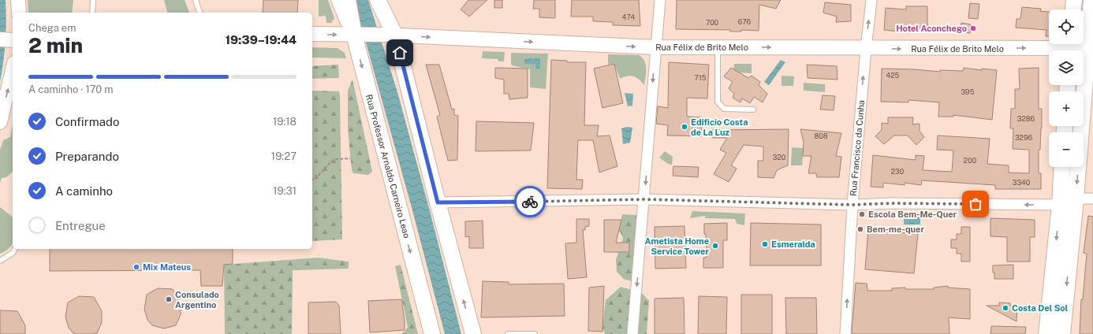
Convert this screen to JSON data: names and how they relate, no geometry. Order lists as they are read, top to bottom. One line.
{"streets":{"main road":["Rua Félix de Brito Melo","Rua Professor Arnaldo Carneiro Leao"],"street":["Rua Francisco da Cunha"]},"crossings":[["Rua Félix de Brito Melo","Rua Francisco da Cunha"],["Rua Félix de Brito Melo","Rua Professor Arnaldo Carneiro Leao"]],"one_way":["Rua Félix de Brito Melo","Rua Francisco da Cunha"],"places":["Hotel Aconchego","Edificio Costa de La Luz","Escola Bem-Me-Quer","Bem-me-quer","Esmeralda","Ametista Home Service Tower","Mix Mateus","Consulado Argentino","Costa Del Sol"],"house_numbers":["474","676","700","425","715","395","3286","808","3296","320","200","230","3340"],"page":{"map_buttons":["+","−"],"heading":["2 min","Chega em","19:39–19:44"],"bar":"A caminho · 170 m","list":[["Confirmado","19:18"],["Preparando","19:27"],["A caminho","19:31"],"Entregue"]}}
